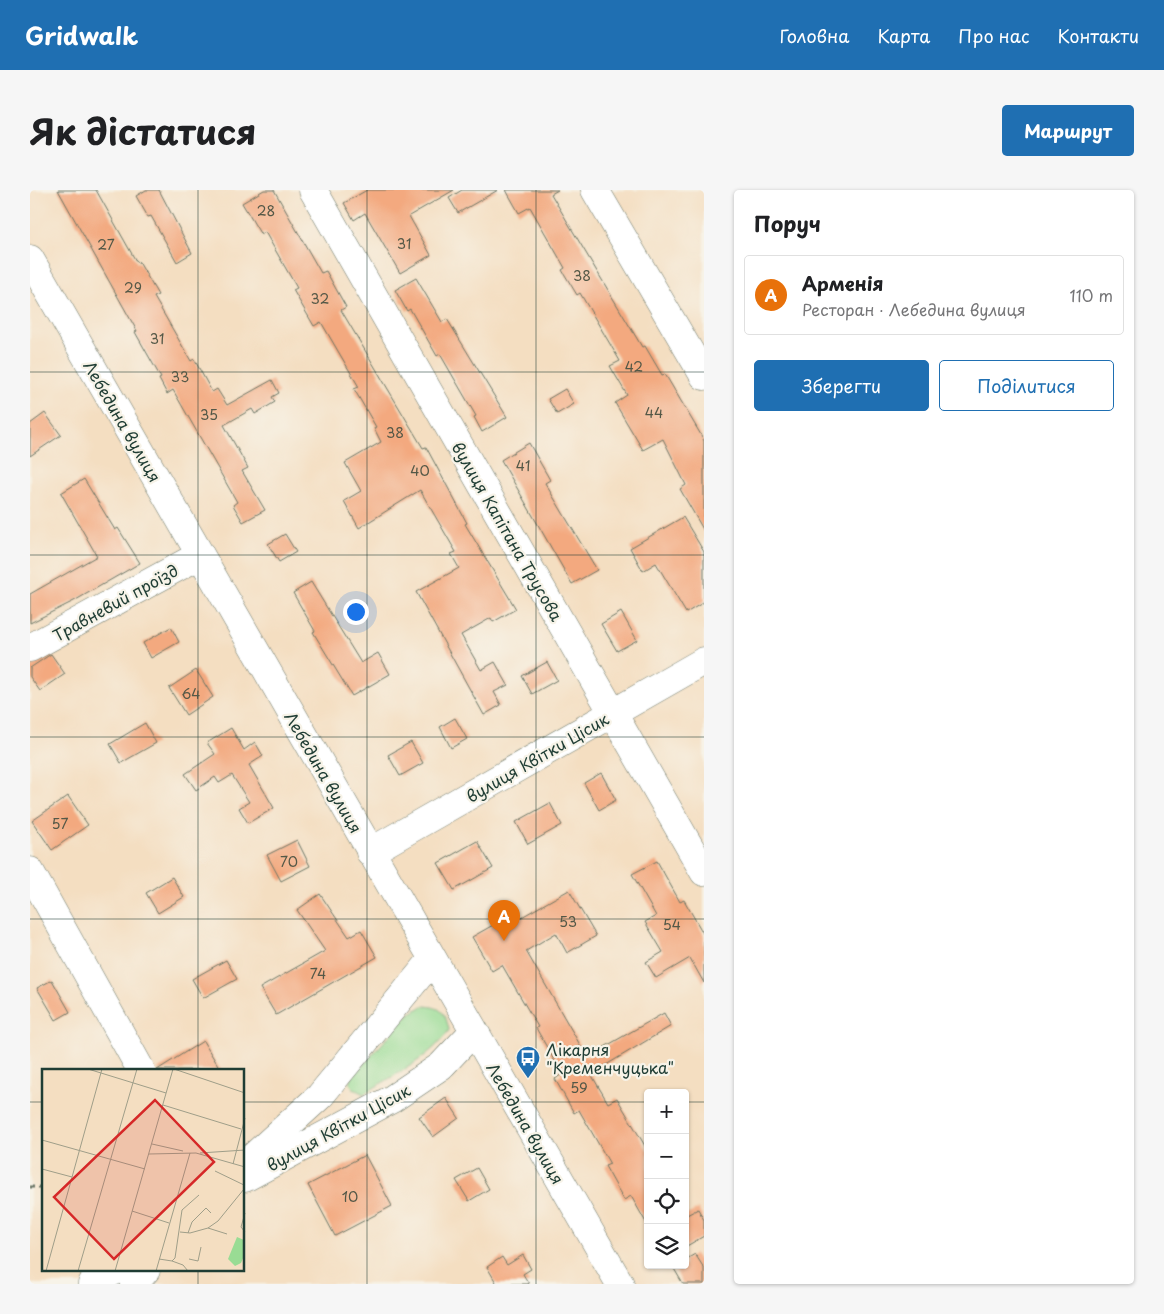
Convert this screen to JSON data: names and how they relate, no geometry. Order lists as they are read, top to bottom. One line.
{"streets":{"street":["Лебедина вулиця","вулиця Капітана Трусова","Травневий проїзд","вулиця Квітки Цісик"]},"crossings":[["Лебедина вулиця","Травневий проїзд"],["Лебедина вулиця","вулиця Квітки Цісик"],["вулиця Капітана Трусова","вулиця Квітки Цісик"]],"places":{"bus stop":["Лікарня \"Кременчуцька\""]},"house_numbers":["28","31","27","38","29","32","31","42","33","44","35","38","41","40","64","57","70","53","54","74","59","10"],"page":{"header":"Gridwalk","nav":["Головна","Карта","Про нас","Контакти"],"title":"Як дістатися","buttons":["Маршрут",["Зберегти","Поділитися"]],"heading":"Поруч","list":[{"mark":"A","name":"Арменія","note":"Ресторан · Лебедина вулиця","value":"110 m"}],"pins":"A","map_buttons":["+","−"]}}
